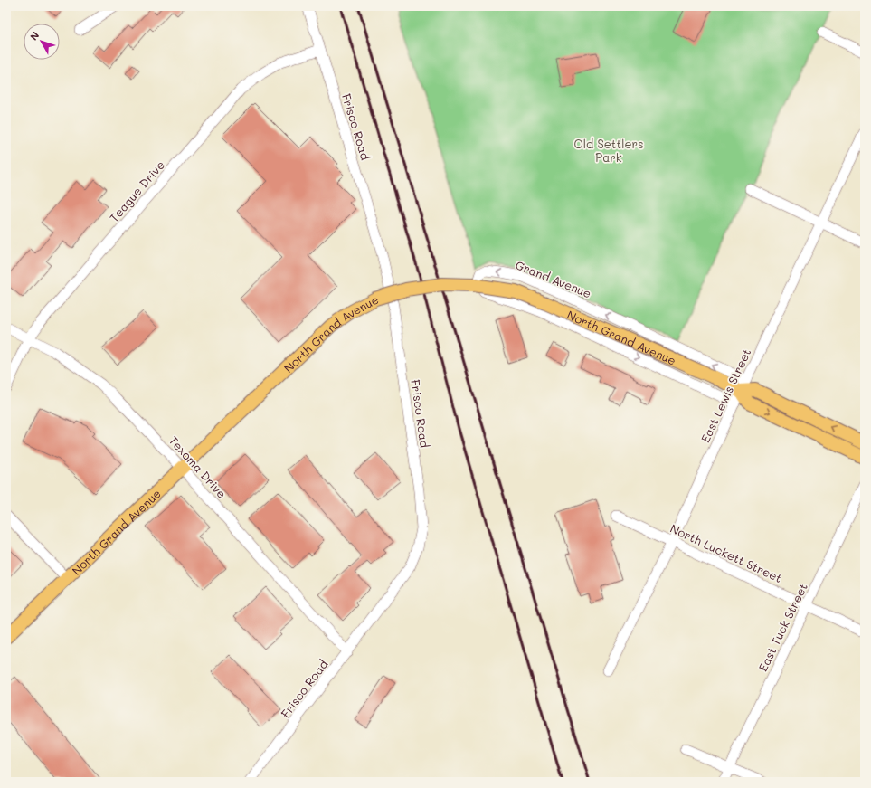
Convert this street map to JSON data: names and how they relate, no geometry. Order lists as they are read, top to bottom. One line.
{"streets":{"main road":["North Grand Avenue"],"street":["Frisco Road","Teague Drive","Grand Avenue","East Lewis Street","Texoma Drive","North Luckett Street","East Tuck Street"]},"crossings":[["Frisco Road","Teague Drive"],["Frisco Road","Texoma Drive"],["Teague Drive","Texoma Drive"],["Grand Avenue","North Grand Avenue"],["Grand Avenue","East Lewis Street"],["North Grand Avenue","East Lewis Street"],["North Grand Avenue","Texoma Drive"],["East Lewis Street","North Luckett Street"],["North Luckett Street","East Tuck Street"]],"parks":["Old Settlers Park"],"north":"top left"}
